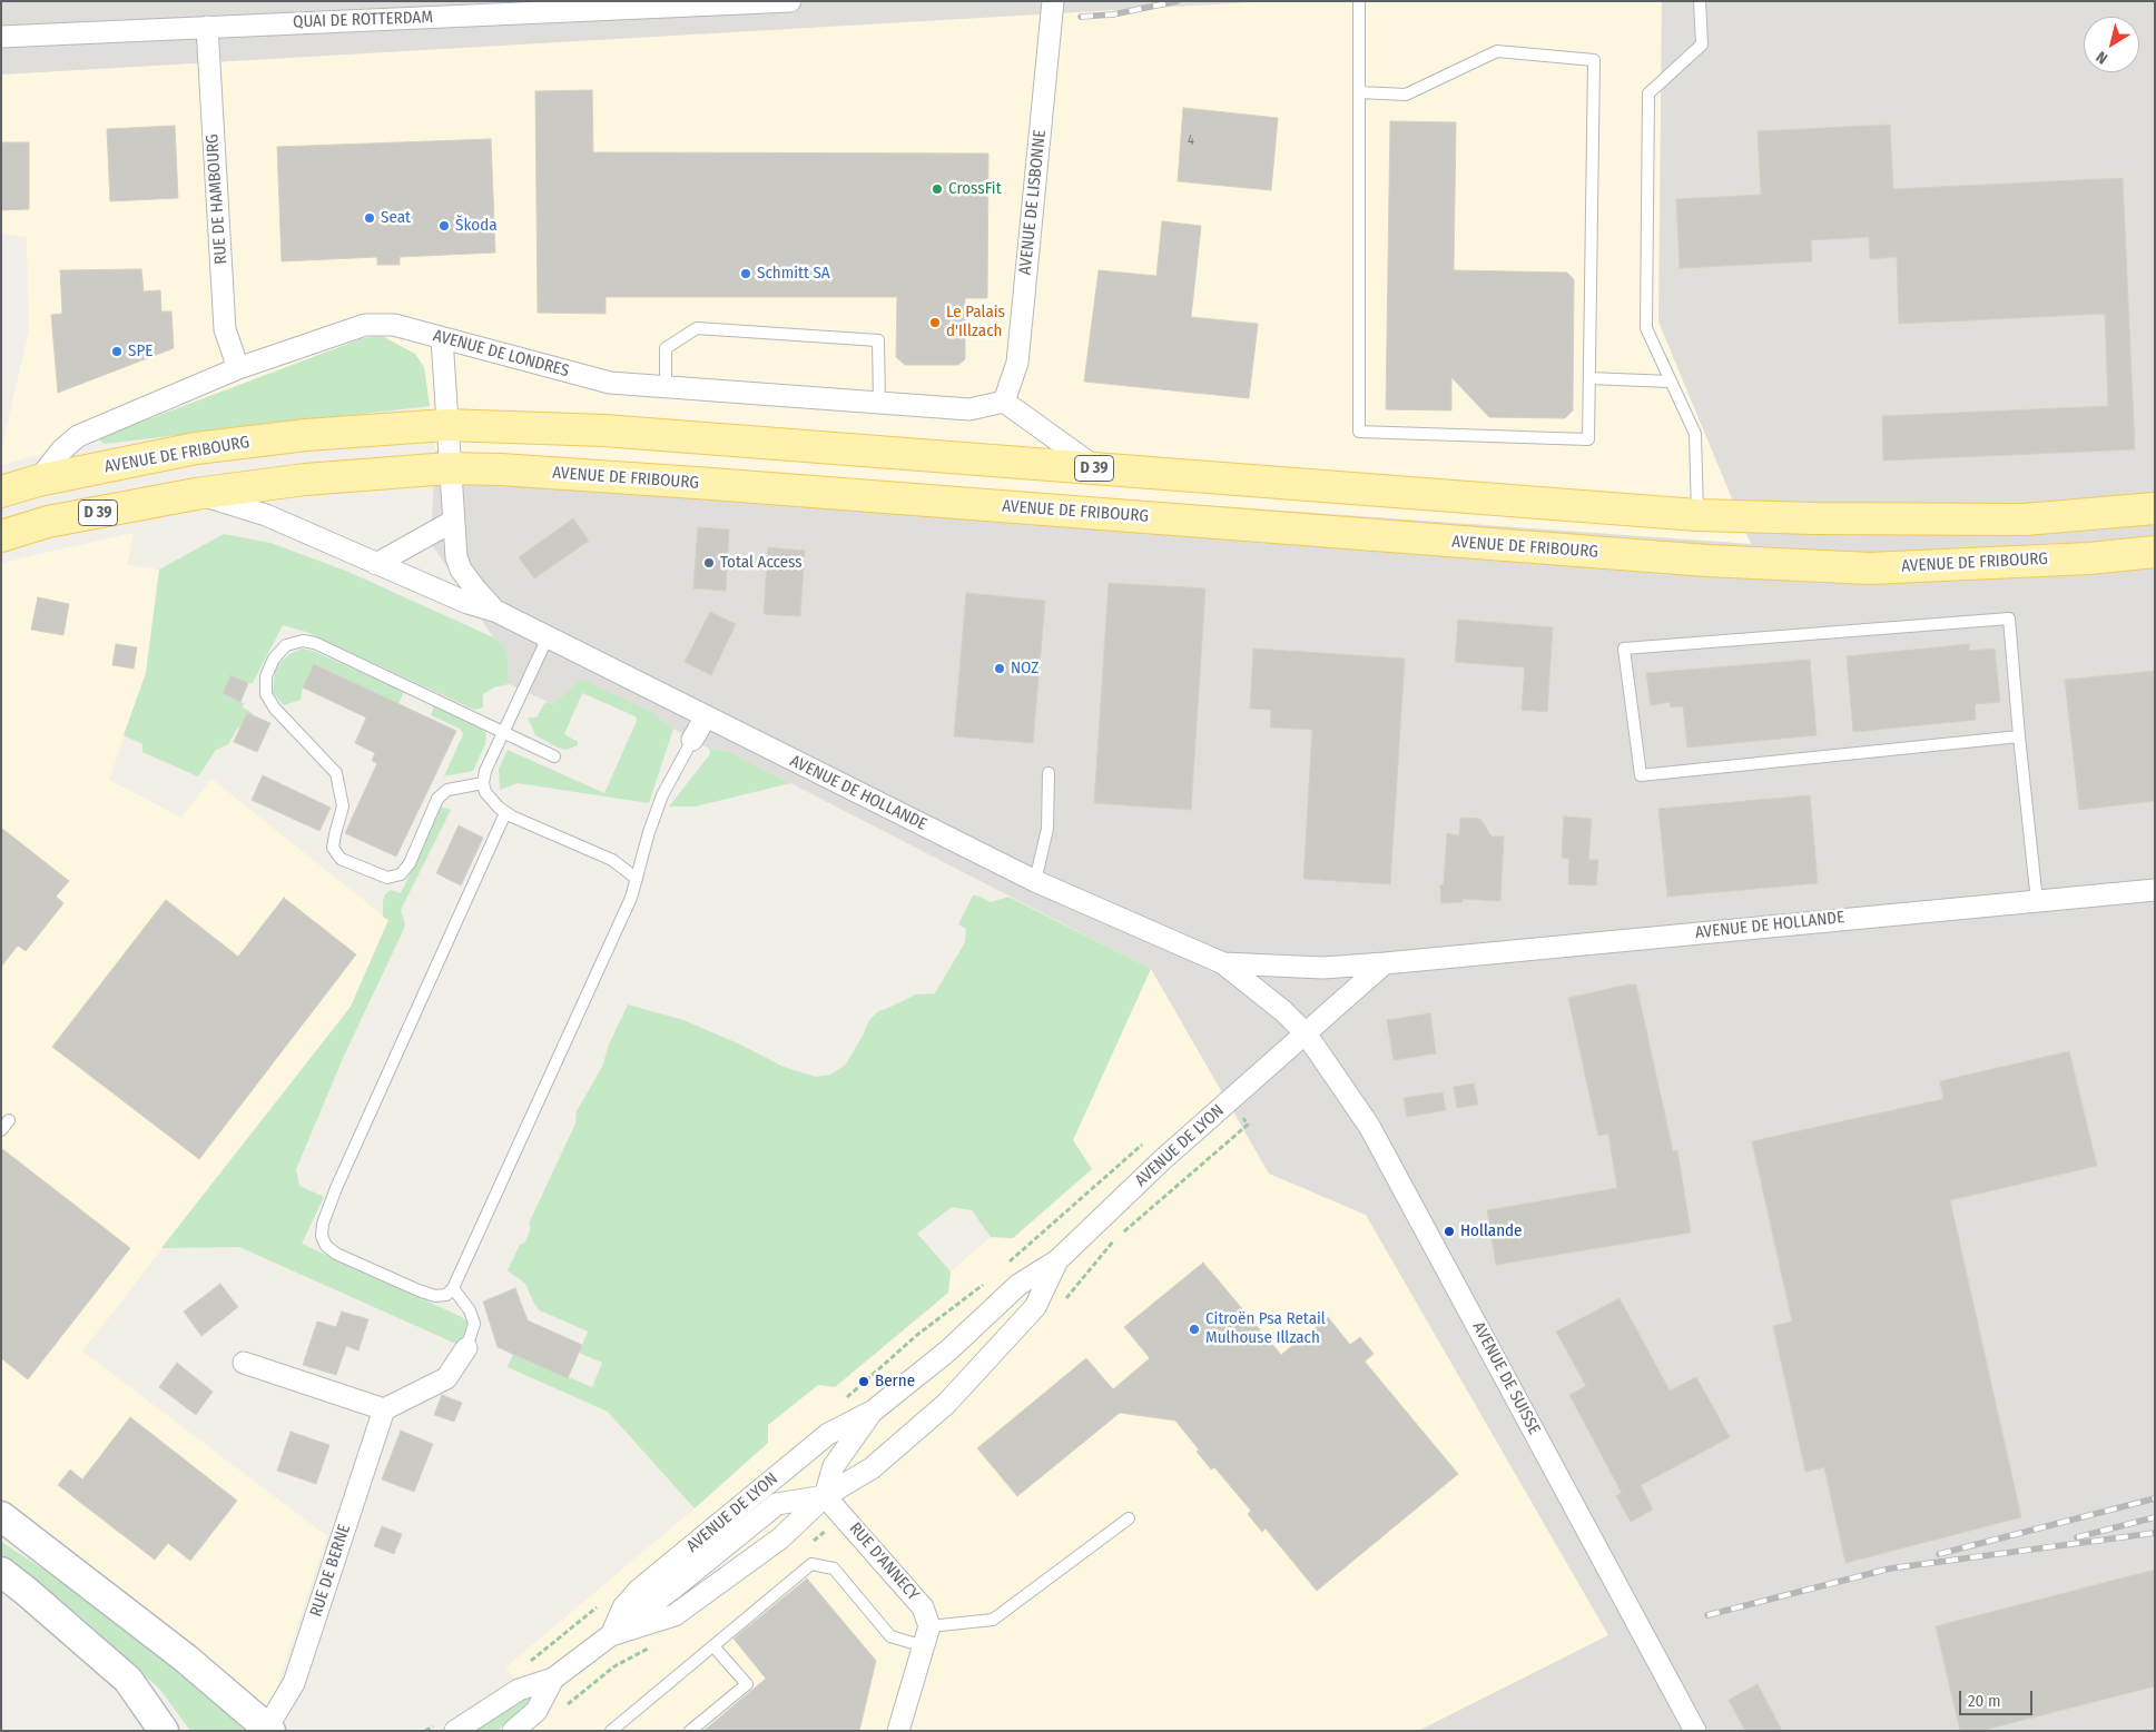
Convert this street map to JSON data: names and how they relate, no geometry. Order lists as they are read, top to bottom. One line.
{"streets":{"main road":["AVENUE DE FRIBOURG","D 39","RUE DE BERNE"],"street":["QUAI DE ROTTERDAM","RUE DE HAMBOURG","AVENUE DE LISBONNE","AVENUE DE LONDRES","AVENUE DE HOLLANDE","AVENUE DE LYON","AVENUE DE SUISSE","RUE D'ANNECY"]},"crossings":[["QUAI DE ROTTERDAM","RUE DE HAMBOURG"],["RUE DE HAMBOURG","AVENUE DE LONDRES"],["AVENUE DE LISBONNE","AVENUE DE LONDRES"],["AVENUE DE LONDRES","AVENUE DE FRIBOURG"],["AVENUE DE LONDRES","AVENUE DE HOLLANDE"],["AVENUE DE FRIBOURG","AVENUE DE HOLLANDE"],["AVENUE DE HOLLANDE","AVENUE DE LYON"],["AVENUE DE HOLLANDE","AVENUE DE SUISSE"],["AVENUE DE LYON","AVENUE DE SUISSE"],["AVENUE DE LYON","RUE D'ANNECY"]],"places":["CrossFit","Seat","Škoda","Schmitt SA","Le Palais d'Illzach","SPE","Total Access","NOZ","Hollande","Citroën Psa Retail Mulhouse Illzach","Berne"],"house_numbers":["4"],"scale_bar":"20 m","north":"bottom left"}
